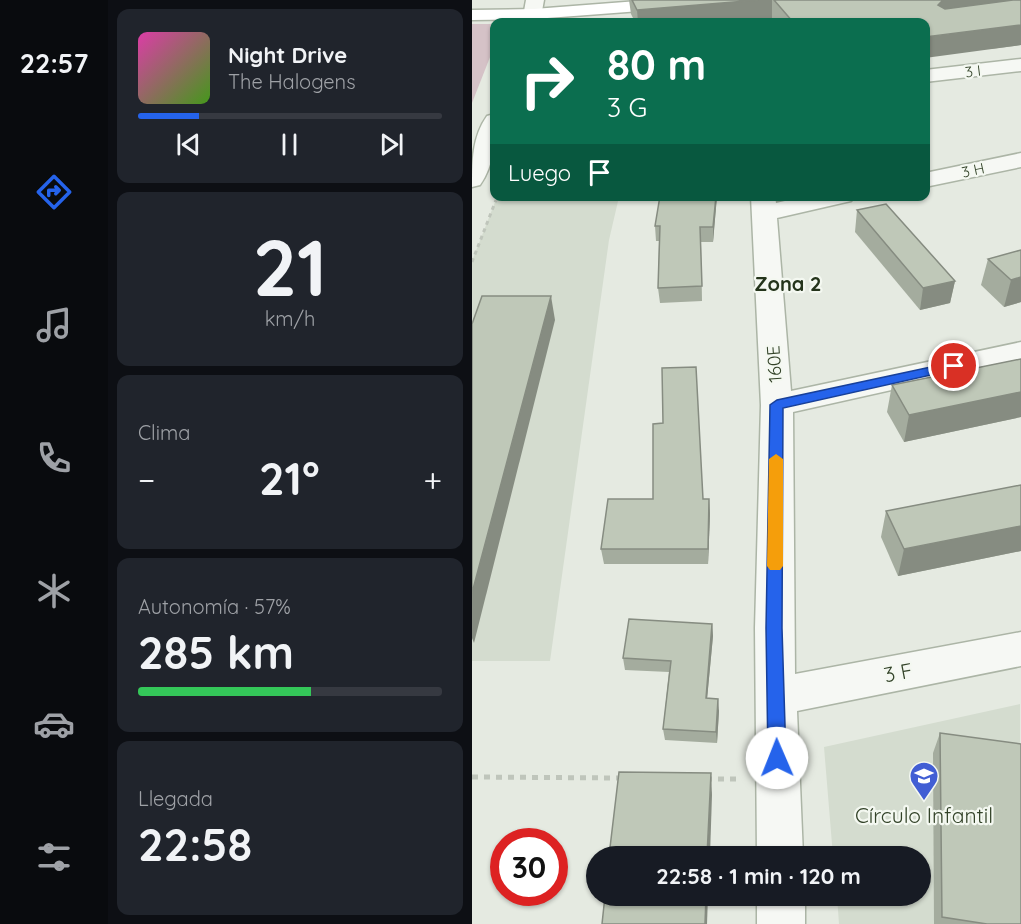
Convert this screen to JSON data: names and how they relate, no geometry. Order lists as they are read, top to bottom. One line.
{"streets":{"street":["3 I","3 H","160E","3 F"]},"crossings":[["160E","3 F"]],"districts":["Zona 2"],"places":{"school or university":["Círculo Infantil"]},"page":{"tabs":"22:57","turn":["80 m","3 G"],"song":["Night Drive","The Halogens"],"then":"Luego","tile":[["21","km/h"],"Clima",["Autonomía · 57%","285 km"],["Llegada","22:58"]],"heat":["−","21°","+"],"limit":"30","trip":"22:58 · 1 min · 120 m"}}
